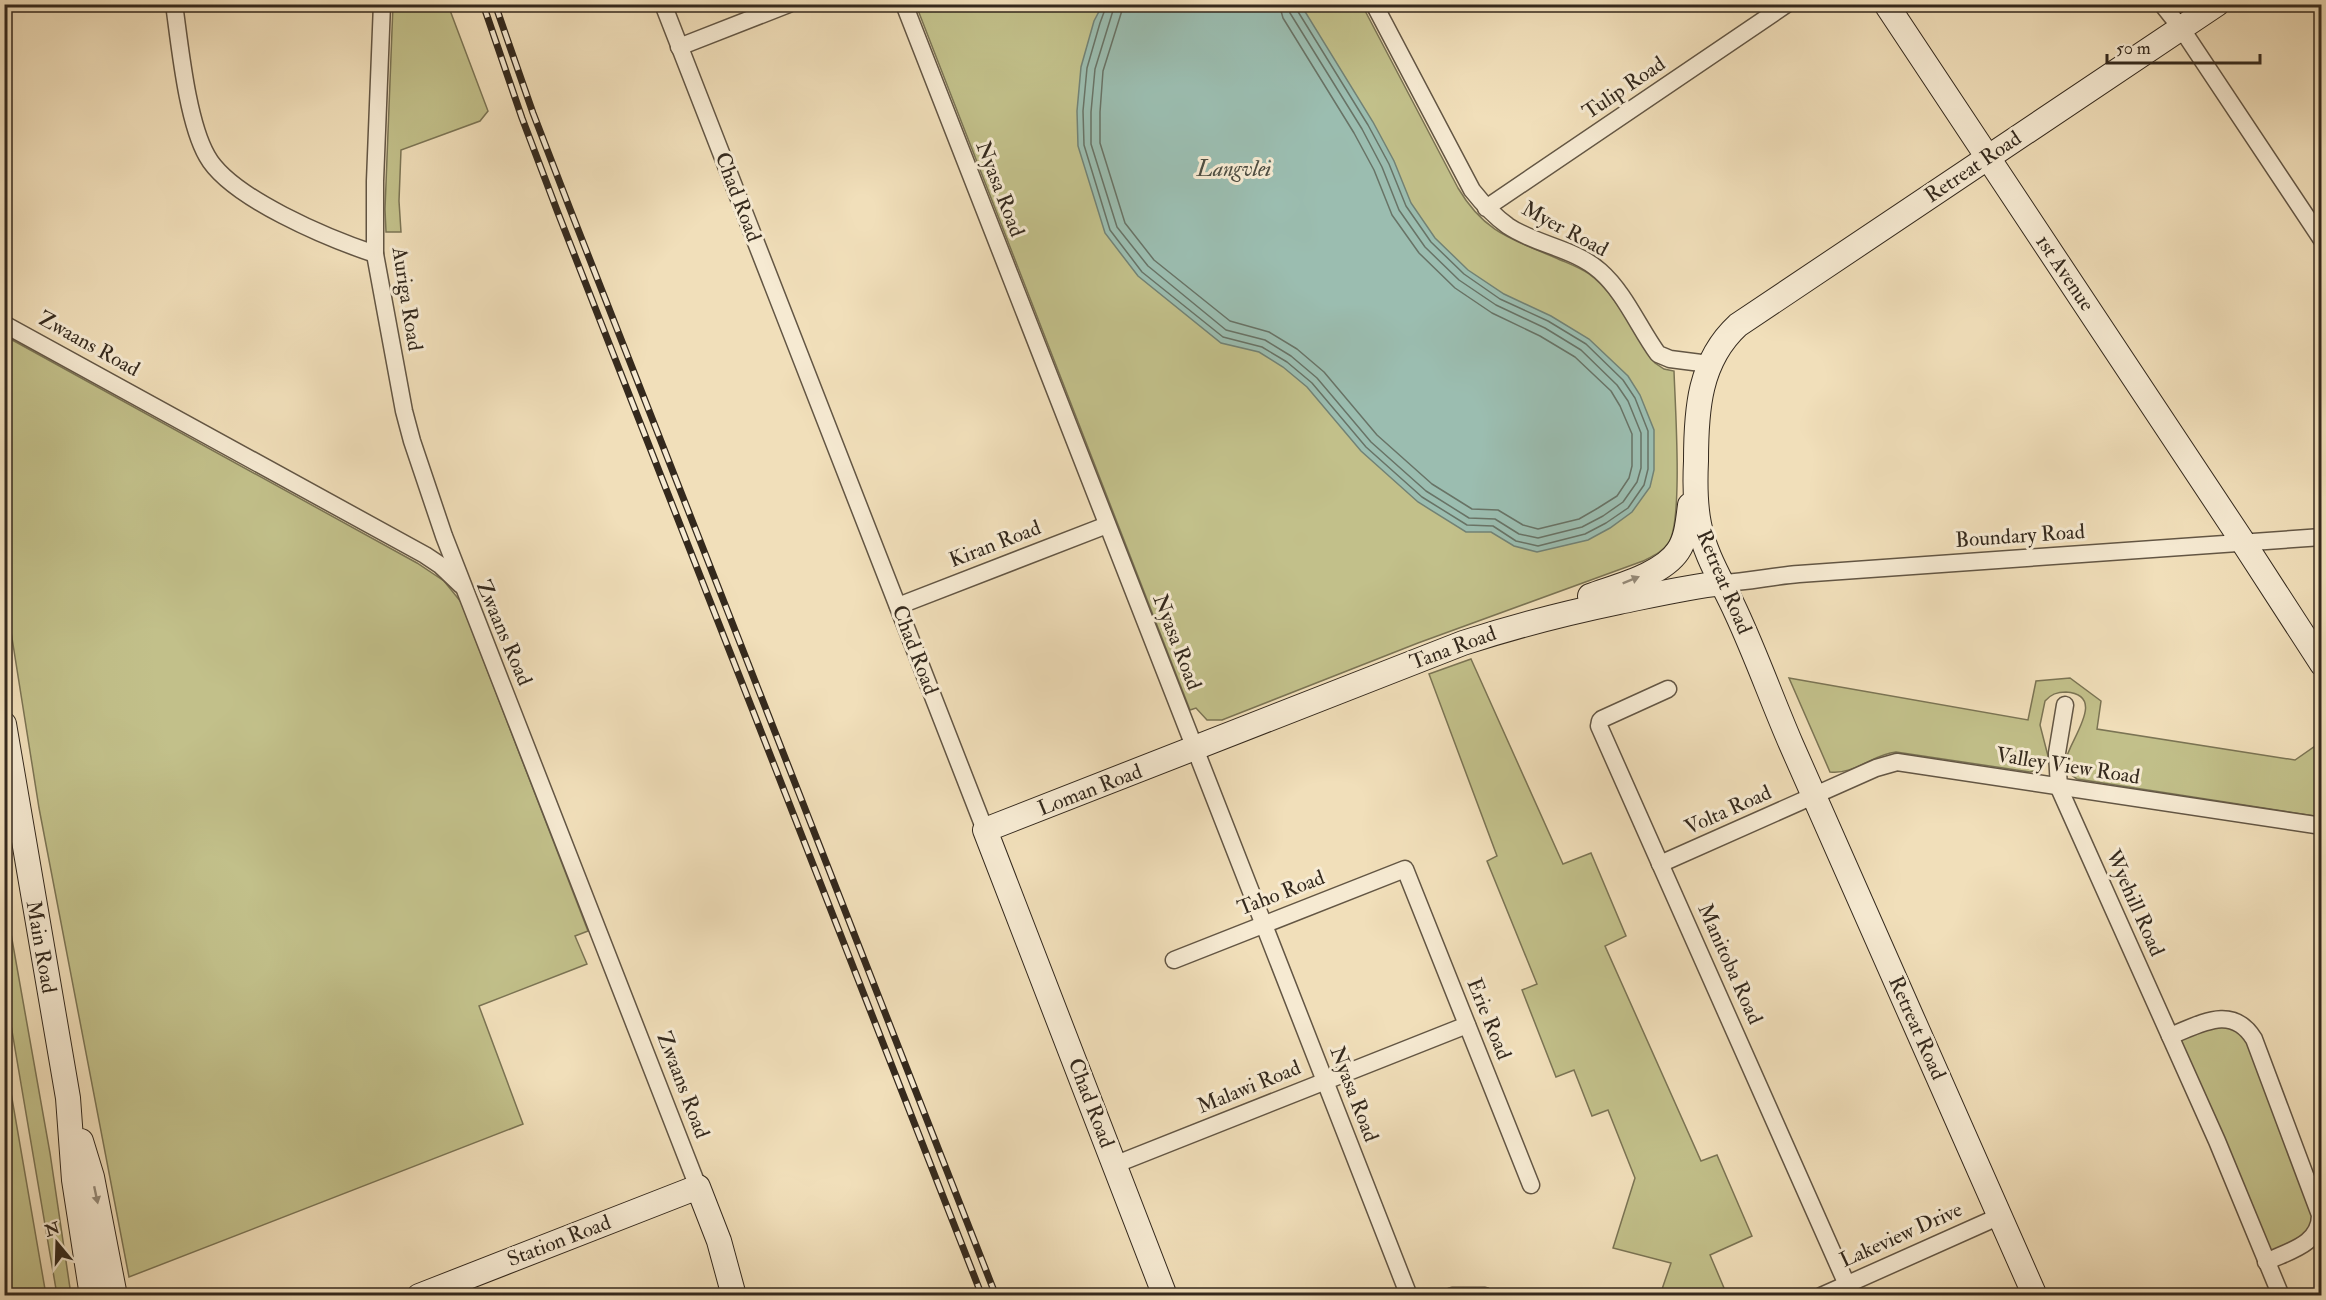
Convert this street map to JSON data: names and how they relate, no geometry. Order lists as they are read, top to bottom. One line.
{"streets":{"main road":["Retreat Road","Chad Road","1st Avenue","Tana Road","Loman Road","Main Road","Station Road"],"street":["Tulip Road","Nyasa Road","Myer Road","Auriga Road","Zwaans Road","Boundary Road","Kiran Road","Valley View Road","Volta Road","Taho Road","Wyehill Road","Manitoba Road","Erie Road","Malawi Road","Lakeview Drive"]},"crossings":[["Tulip Road","Myer Road"],["Retreat Road","Myer Road"],["Retreat Road","1st Avenue"],["Retreat Road","Boundary Road"],["Retreat Road","Tana Road"],["Retreat Road","Valley View Road"],["Retreat Road","Volta Road"],["Retreat Road","Lakeview Drive"],["Nyasa Road","Kiran Road"],["Nyasa Road","Tana Road"],["Nyasa Road","Loman Road"],["Nyasa Road","Taho Road"],["Nyasa Road","Malawi Road"],["Chad Road","Kiran Road"],["Chad Road","Loman Road"],["Chad Road","Malawi Road"],["1st Avenue","Boundary Road"],["Auriga Road","Zwaans Road"],["Zwaans Road","Station Road"],["Boundary Road","Tana Road"],["Tana Road","Loman Road"],["Valley View Road","Volta Road"],["Valley View Road","Wyehill Road"],["Volta Road","Manitoba Road"],["Taho Road","Erie Road"],["Manitoba Road","Lakeview Drive"],["Erie Road","Malawi Road"]],"water":["Langvlei"],"scale_bar":"50 m","north":"top"}
